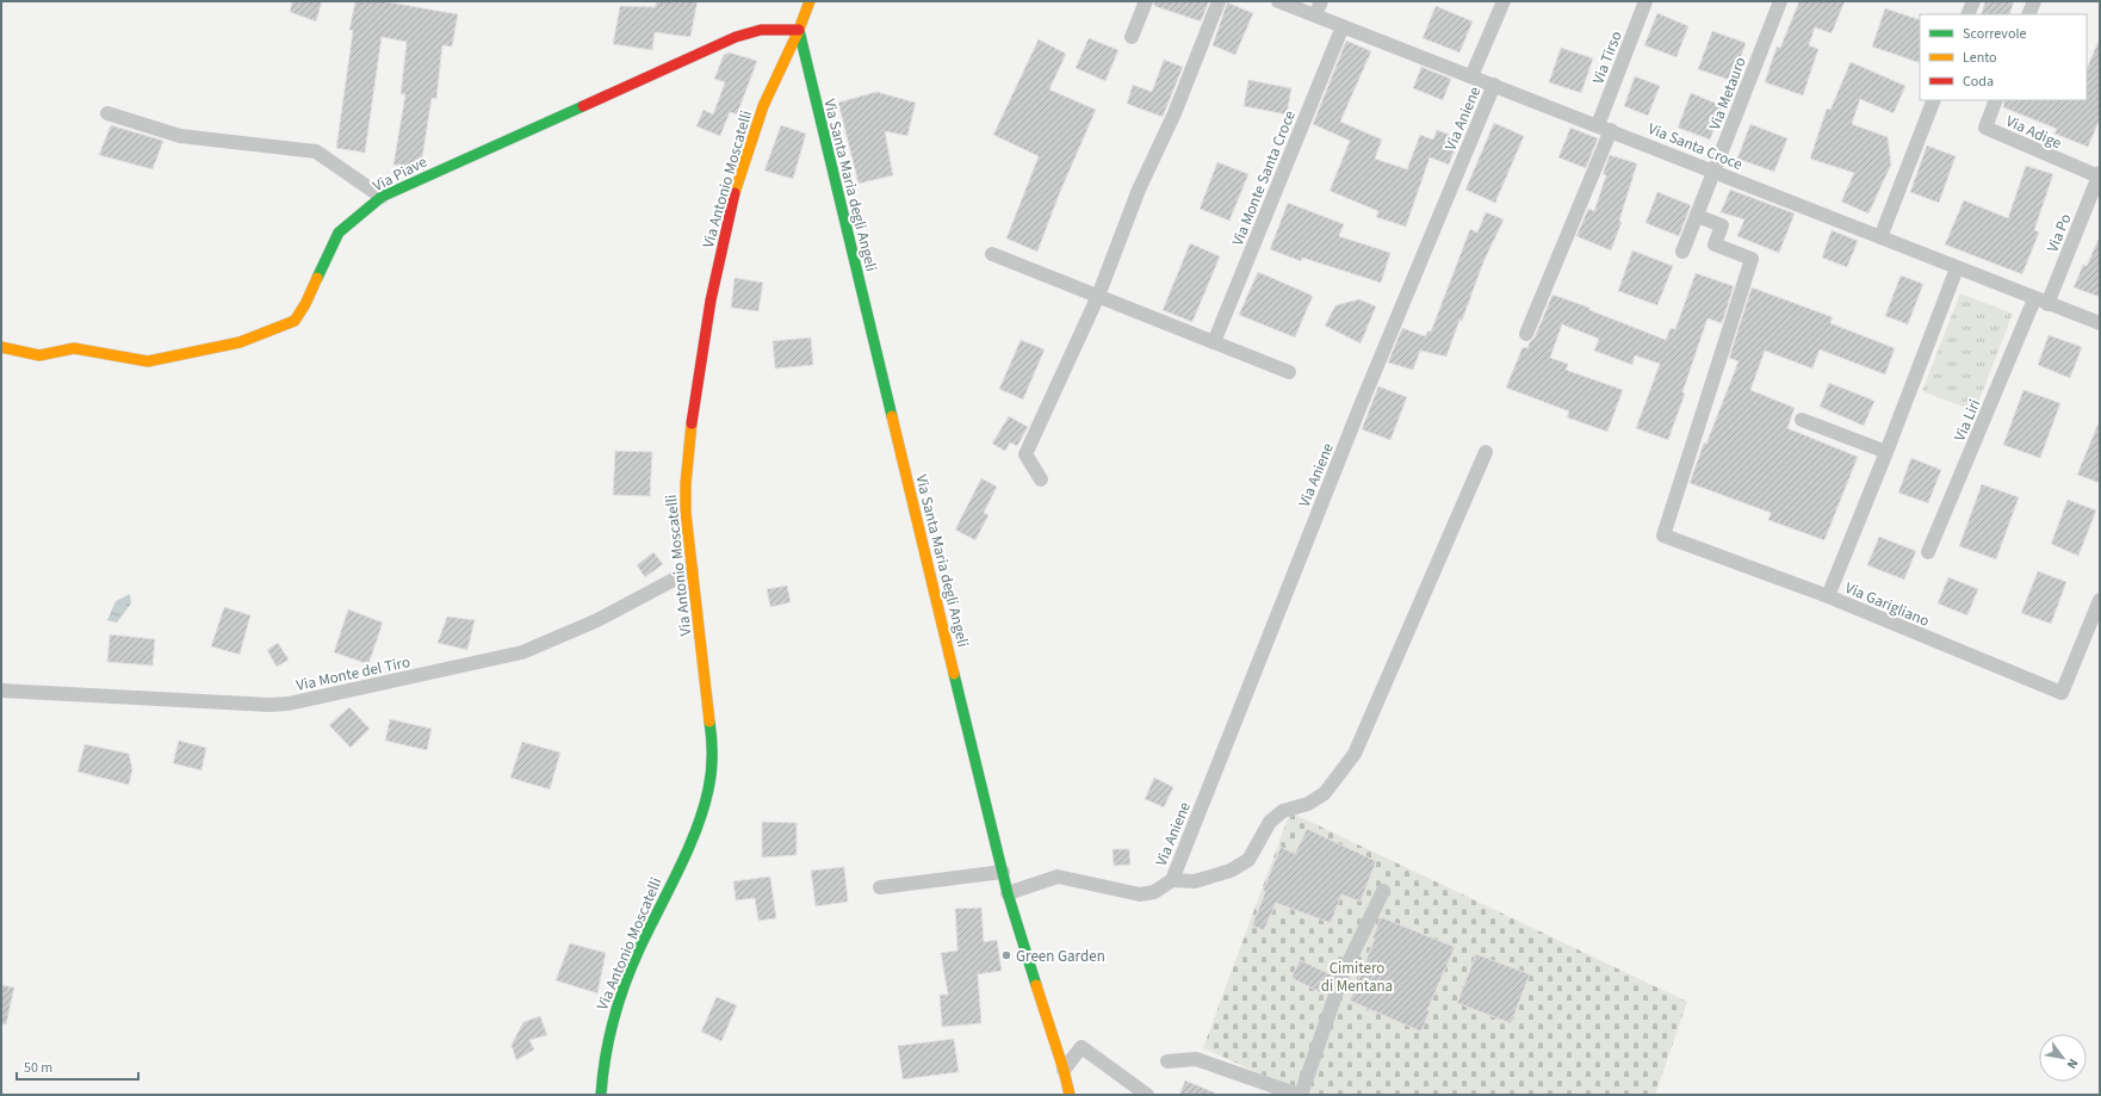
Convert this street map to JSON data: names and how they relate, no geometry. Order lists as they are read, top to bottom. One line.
{"streets":{"street":["Via Tirso","Via Metauro","Via Aniene","Via Adige","Via Santa Croce","Via Piave","Via Monte Santa Croce","Via Antonio Moscatelli","Via Santa Maria degli Angeli","Via Po","Via Liri","Via Garigliano","Via Monte del Tiro"]},"crossings":[["Via Tirso","Via Santa Croce"],["Via Metauro","Via Santa Croce"],["Via Aniene","Via Santa Croce"],["Via Aniene","Via Santa Maria degli Angeli"],["Via Adige","Via Po"],["Via Santa Croce","Via Monte Santa Croce"],["Via Santa Croce","Via Po"],["Via Santa Croce","Via Liri"],["Via Santa Croce","Via Garigliano"],["Via Piave","Via Antonio Moscatelli"],["Via Piave","Via Santa Maria degli Angeli"],["Via Antonio Moscatelli","Via Santa Maria degli Angeli"],["Via Antonio Moscatelli","Via Monte del Tiro"],["Via Po","Via Liri"]],"parks":["Cimitero di Mentana"],"places":["Green Garden"],"legend":["Scorrevole","Lento","Coda"],"scale_bar":"50 m","north":"bottom right"}
